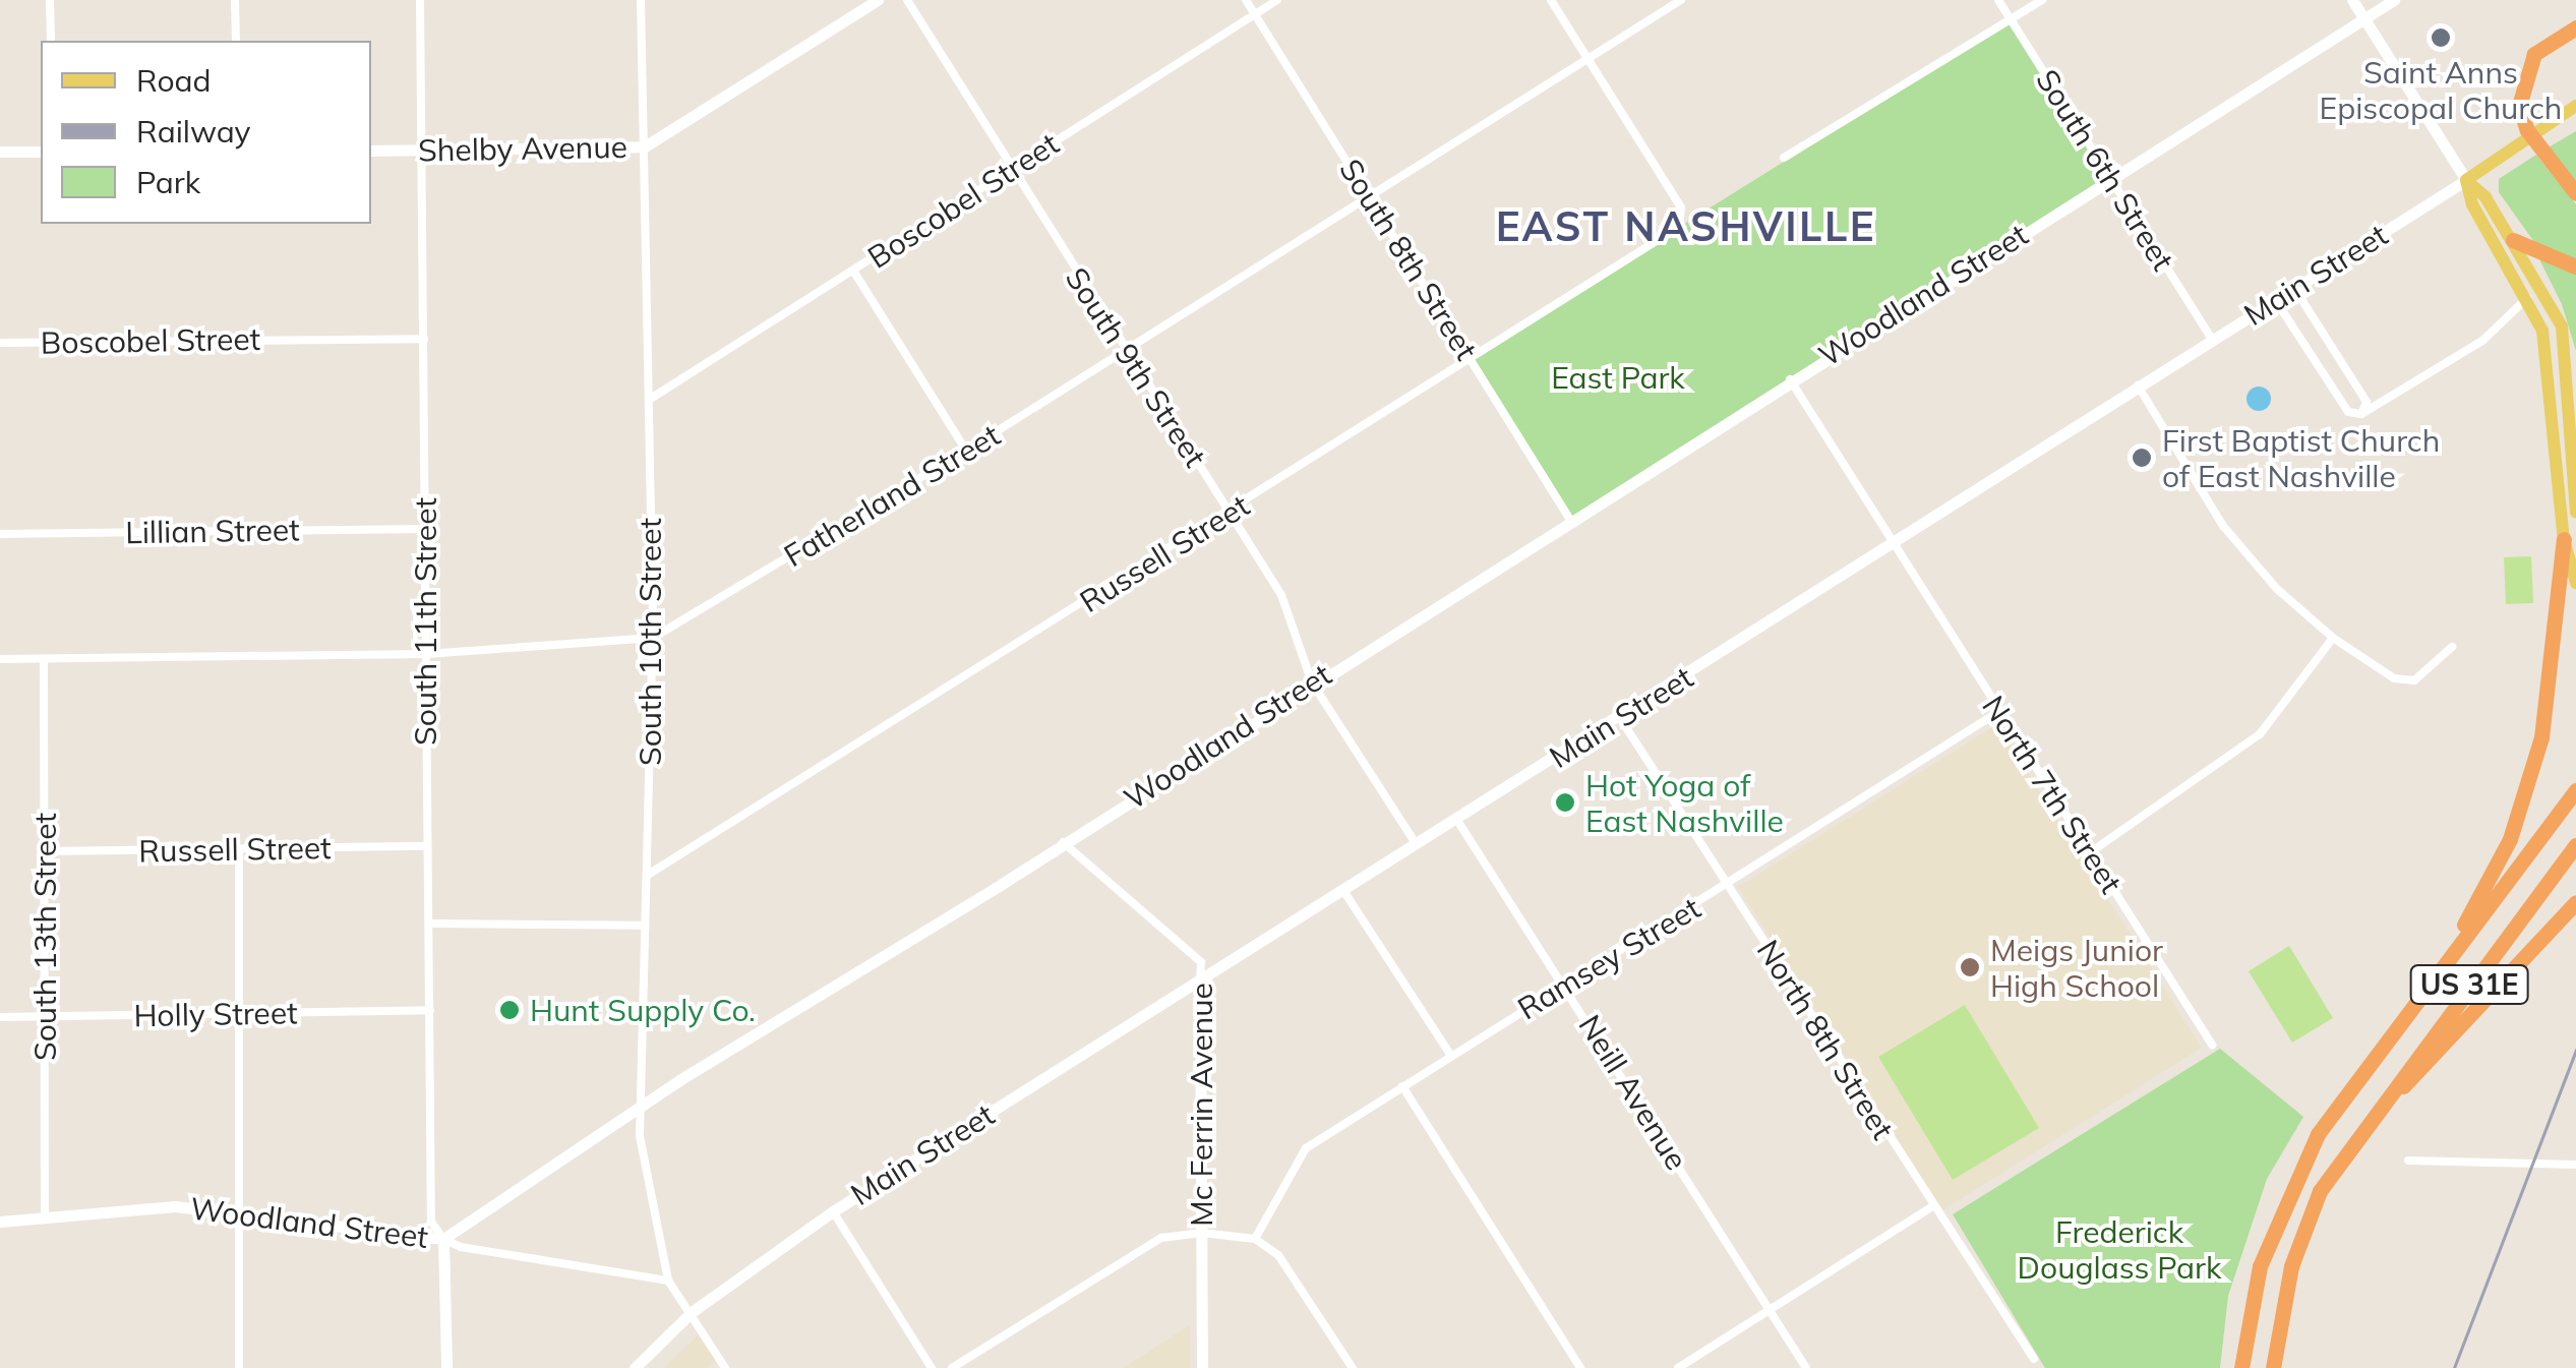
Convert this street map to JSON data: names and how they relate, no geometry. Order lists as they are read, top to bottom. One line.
{"streets":{"highway":["US 31E"],"main road":["Main Street"],"street":["Shelby Avenue","South 6th Street","Boscobel Street","South 8th Street","Woodland Street","South 9th Street","Fatherland Street","Lillian Street","Russell Street","South 11th Street","South 10th Street","North 7th Street","South 13th Street","Ramsey Street","Holly Street","North 8th Street","Neill Avenue","Mc Ferrin Avenue"]},"crossings":[["Shelby Avenue","South 11th Street"],["Shelby Avenue","South 10th Street"],["South 6th Street","Main Street"],["South 6th Street","Woodland Street"],["Boscobel Street","South 8th Street"],["Boscobel Street","South 9th Street"],["Boscobel Street","South 11th Street"],["Boscobel Street","South 10th Street"],["South 8th Street","Woodland Street"],["South 8th Street","Fatherland Street"],["South 8th Street","Russell Street"],["Main Street","South 9th Street"],["Main Street","North 7th Street"],["Main Street","North 8th Street"],["Main Street","Neill Avenue"],["Main Street","Mc Ferrin Avenue"],["Woodland Street","South 9th Street"],["Woodland Street","South 11th Street"],["Woodland Street","South 10th Street"],["Woodland Street","North 7th Street"],["Woodland Street","South 13th Street"],["Woodland Street","Mc Ferrin Avenue"],["South 9th Street","Fatherland Street"],["South 9th Street","Russell Street"],["Fatherland Street","Russell Street"],["Fatherland Street","South 11th Street"],["Fatherland Street","South 10th Street"],["Fatherland Street","South 13th Street"],["Lillian Street","South 11th Street"],["Russell Street","South 11th Street"],["Russell Street","South 10th Street"],["Russell Street","South 13th Street"],["South 11th Street","Holly Street"],["North 7th Street","Ramsey Street"],["South 13th Street","Holly Street"],["Ramsey Street","North 8th Street"],["Ramsey Street","Neill Avenue"]],"districts":["EAST NASHVILLE"],"parks":["East Park","Frederick Douglass Park"],"places":["Saint Anns Episcopal Church","First Baptist Church of East Nashville","Hot Yoga of East Nashville","Meigs Junior High School","Hunt Supply Co."],"legend":["Road","Railway","Park"]}
